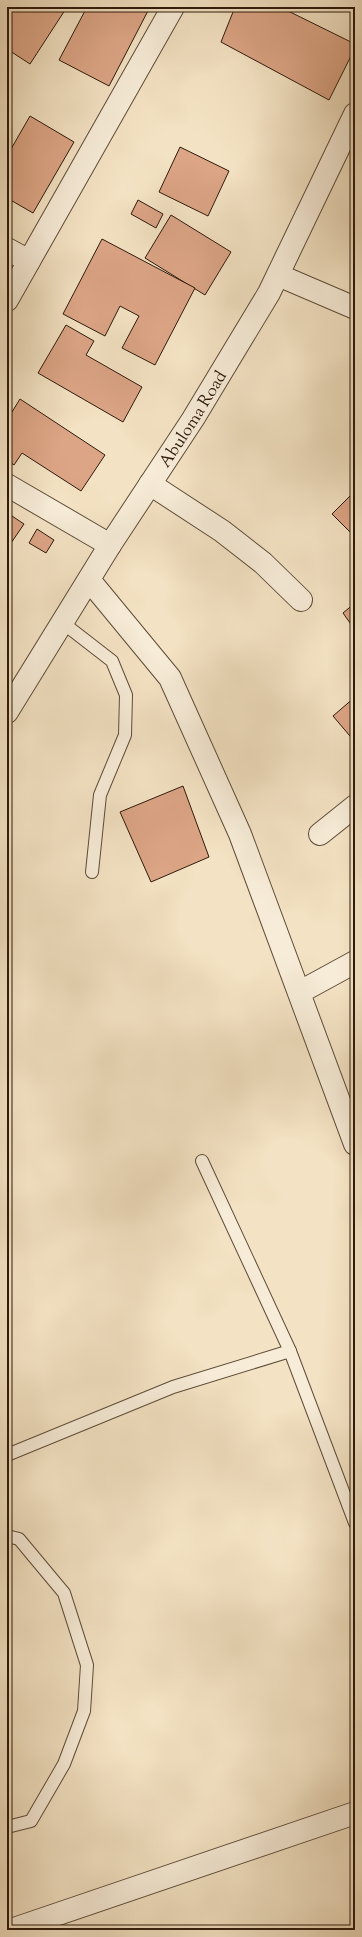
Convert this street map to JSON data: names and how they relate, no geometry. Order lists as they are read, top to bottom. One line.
{"streets":{"street":["Abuloma Road"]}}
